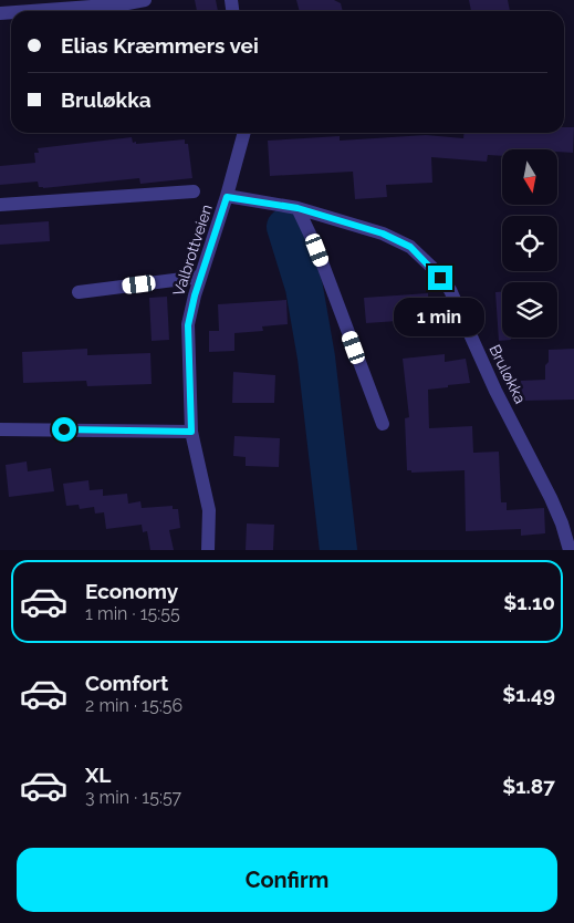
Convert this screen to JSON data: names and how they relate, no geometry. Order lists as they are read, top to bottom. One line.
{"streets":{"street":["Valbrottveien","Bruløkka"]},"crossings":[["Valbrottveien","Bruløkka"]],"north":"bottom","page":{"banner":["Elias Kræmmers vei","Bruløkka"],"bubble":"1 min","list":[{"name":"Economy","note":"1 min · 15:55","value":"$1.10"},{"name":"Comfort","note":"2 min · 15:56","value":"$1.49"},{"name":"XL","note":"3 min · 15:57","value":"$1.87"}],"buttons":"Confirm"}}
